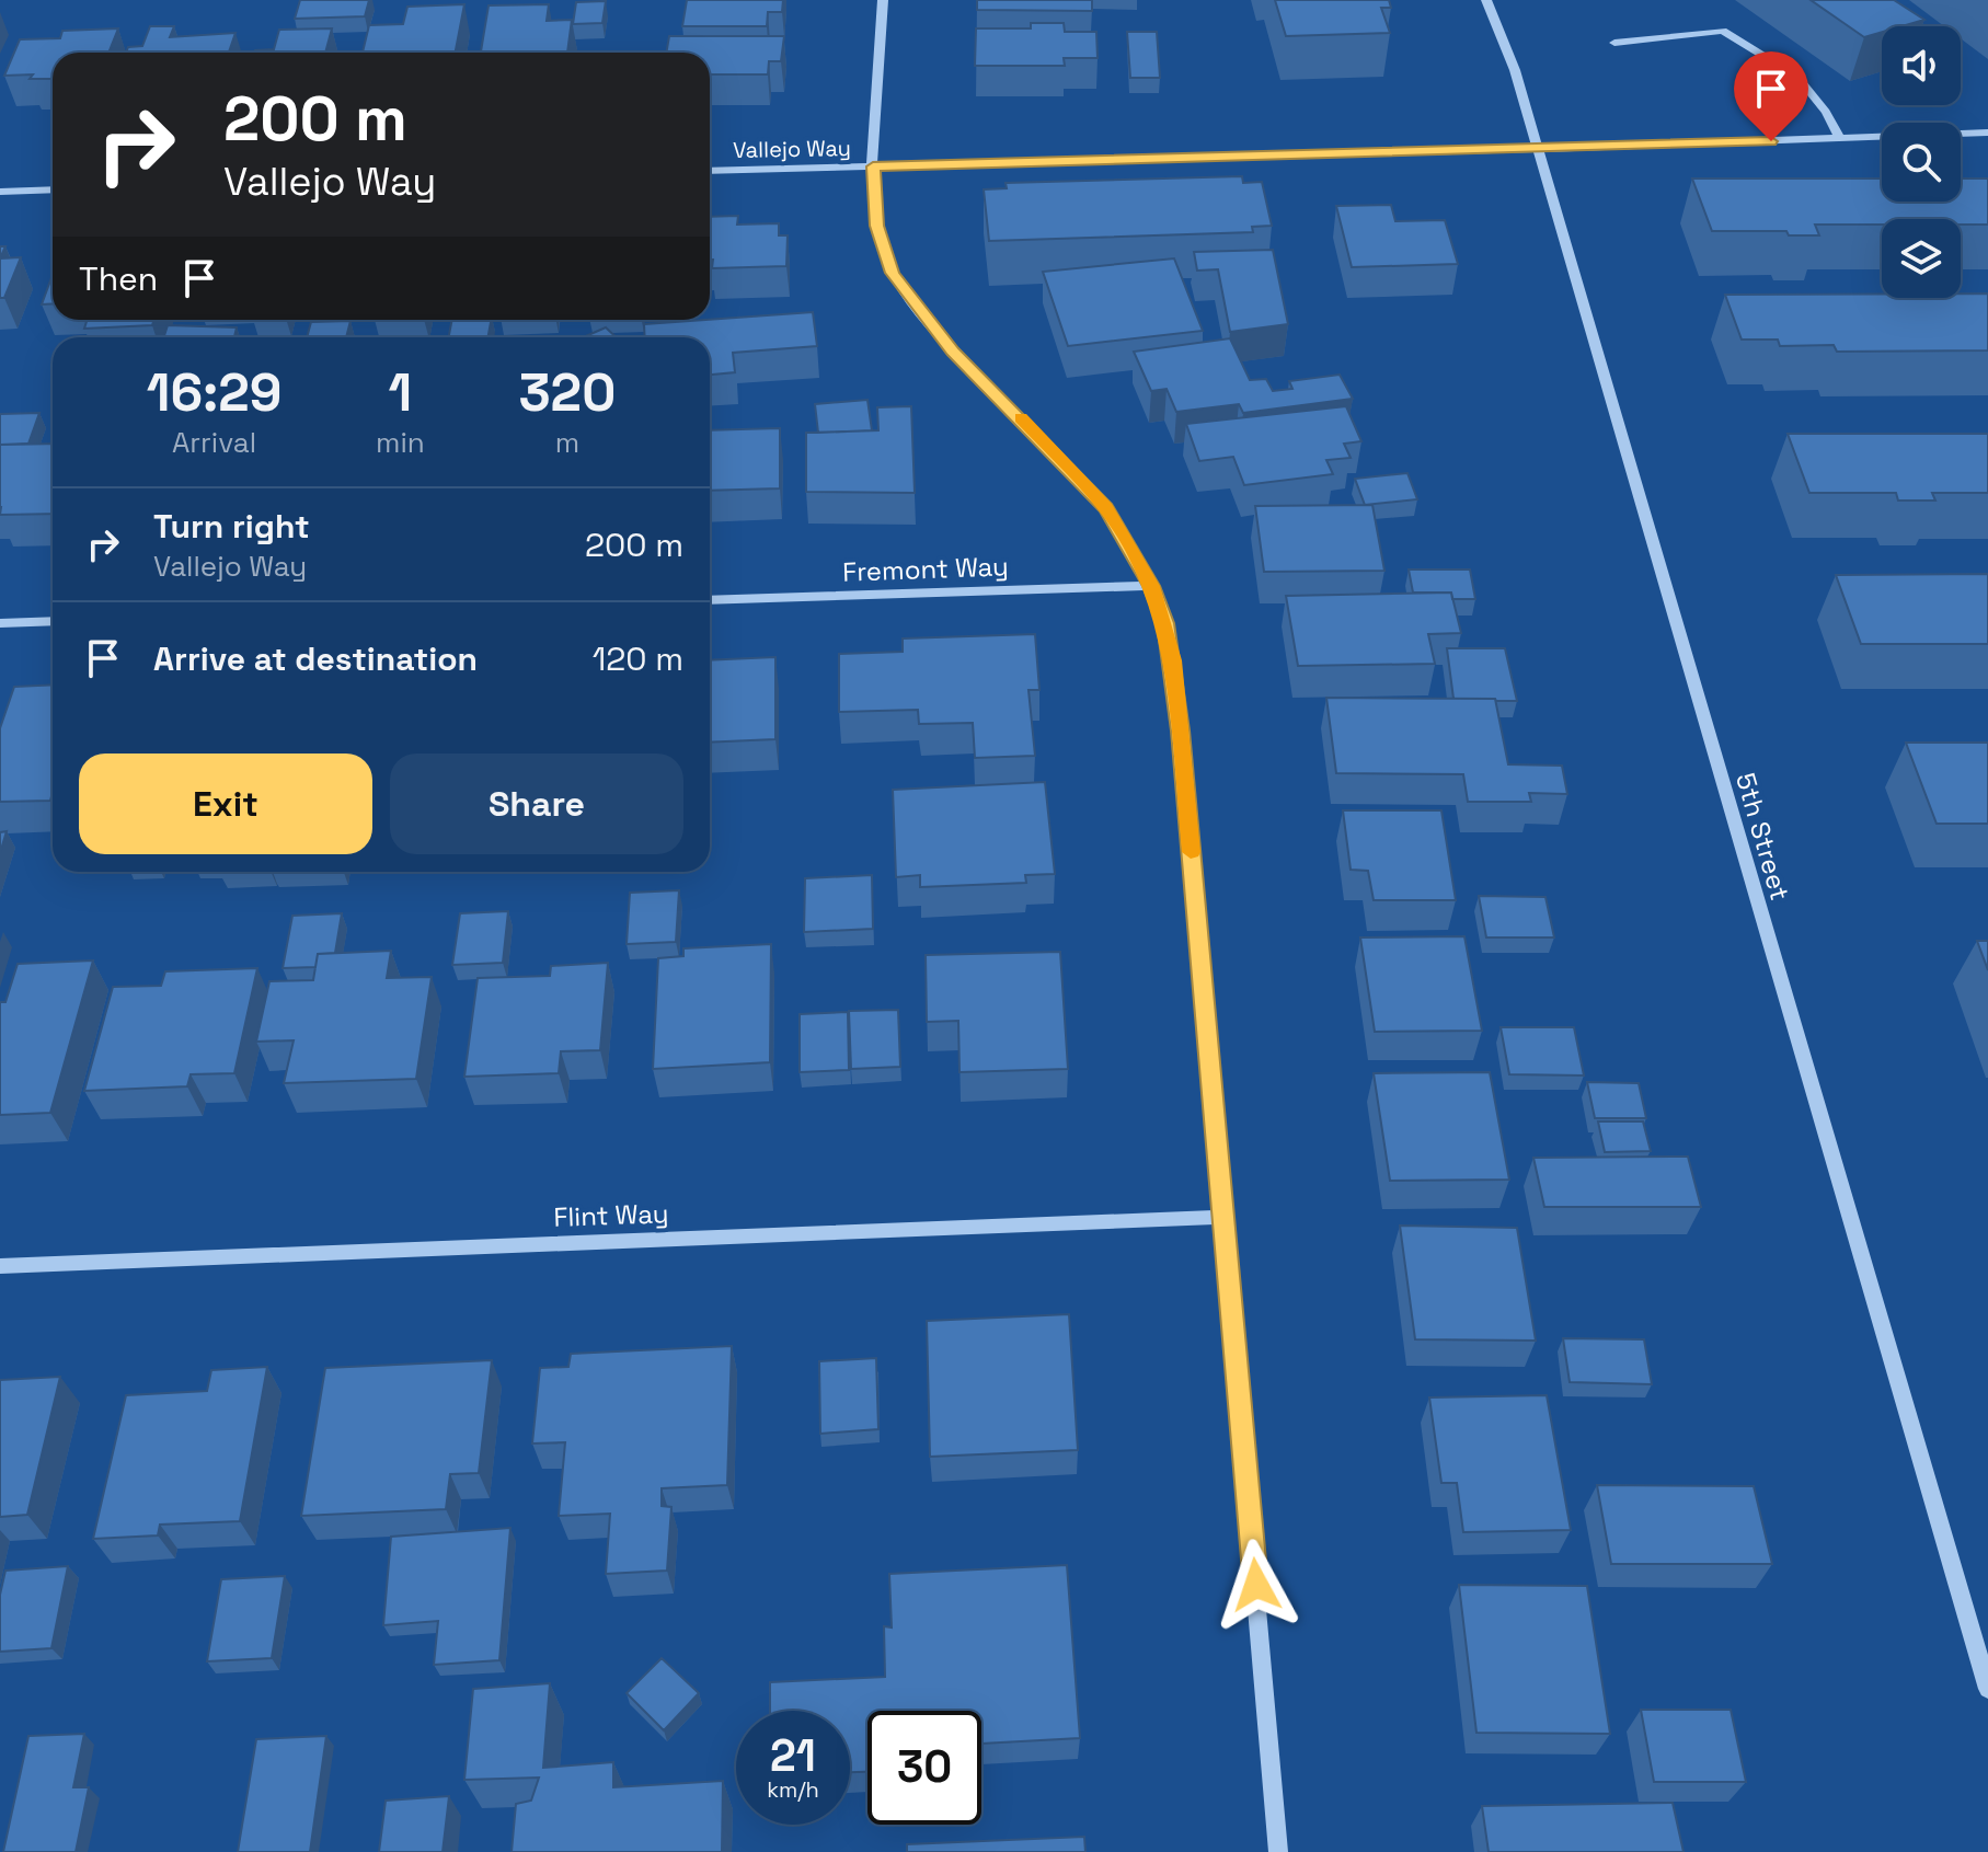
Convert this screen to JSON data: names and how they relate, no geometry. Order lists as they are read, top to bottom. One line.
{"streets":{"street":["Vallejo Way","Fremont Way","5th Street","Flint Way"]},"crossings":[["Vallejo Way","5th Street"]],"page":{"turn":["200 m","Vallejo Way"],"then":"Then","eta":["16:29","Arrival","1","min","320","m"],"list":[{"name":"Turn right","note":"Vallejo Way","value":"200 m"},{"name":"Arrive at destination","value":"120 m"}],"buttons":["Exit","Share"],"speed":"21 km/h","limit":"30"}}
